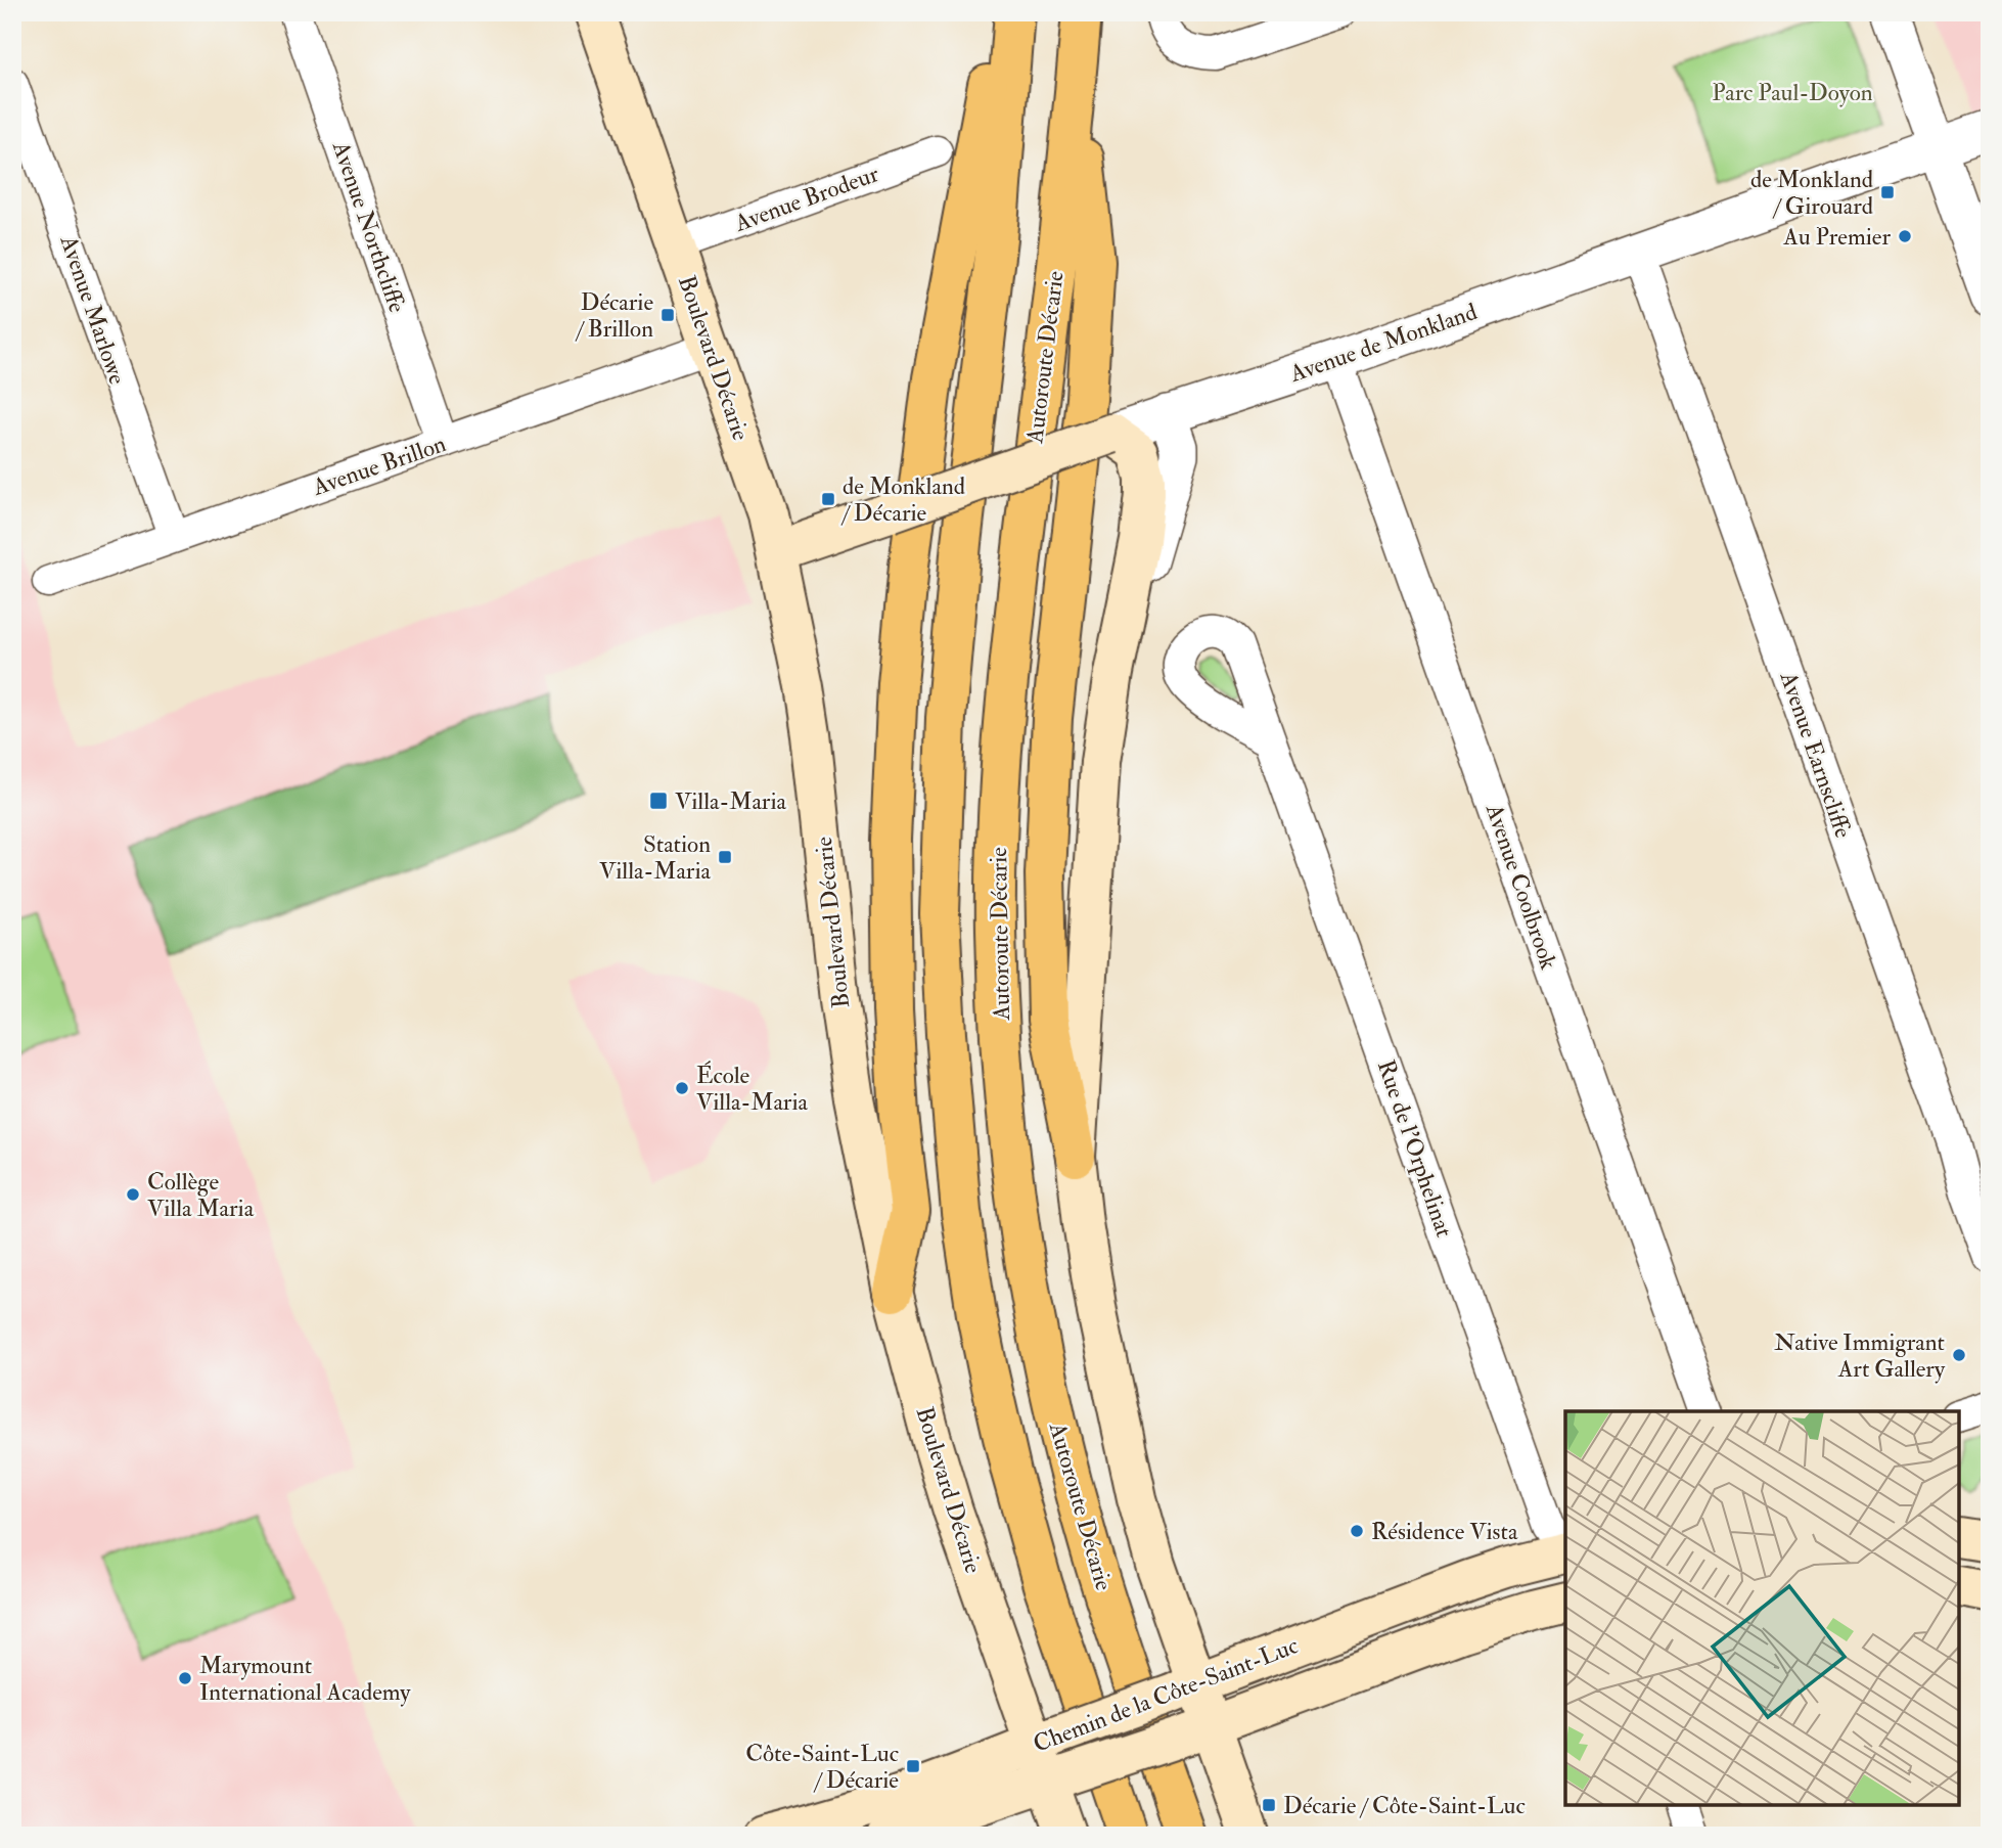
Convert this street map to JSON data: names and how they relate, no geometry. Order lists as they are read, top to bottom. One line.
{"streets":{"highway":["Autoroute Décarie"],"main road":["Avenue de Monkland","Boulevard Décarie","Chemin de la Côte-Saint-Luc"],"street":["Avenue Brodeur","Avenue Northcliffe","Avenue Marlowe","Avenue Brillon","Avenue Earnscliffe","Avenue Coolbrook","Rue de l'Orphelinat"]},"crossings":[["Avenue Brodeur","Boulevard Décarie"],["Avenue Northcliffe","Avenue Brillon"],["Avenue Marlowe","Avenue Brillon"],["Avenue de Monkland","Boulevard Décarie"],["Avenue de Monkland","Avenue Earnscliffe"],["Avenue de Monkland","Avenue Coolbrook"],["Boulevard Décarie","Avenue Brillon"],["Boulevard Décarie","Chemin de la Côte-Saint-Luc"]],"parks":["Parc Paul-Doyon"],"places":{"transit":["de Monkland / Girouard","Décarie / Brillon","de Monkland / Décarie","Villa-Maria","Station Villa-Maria","Côte-Saint-Luc / Décarie","Décarie / Côte-Saint-Luc"],"other":["Au Premier","École Villa-Maria","Collège Villa Maria","Native Immigrant Art Gallery","Résidence Vista","Marymount International Academy"]}}
